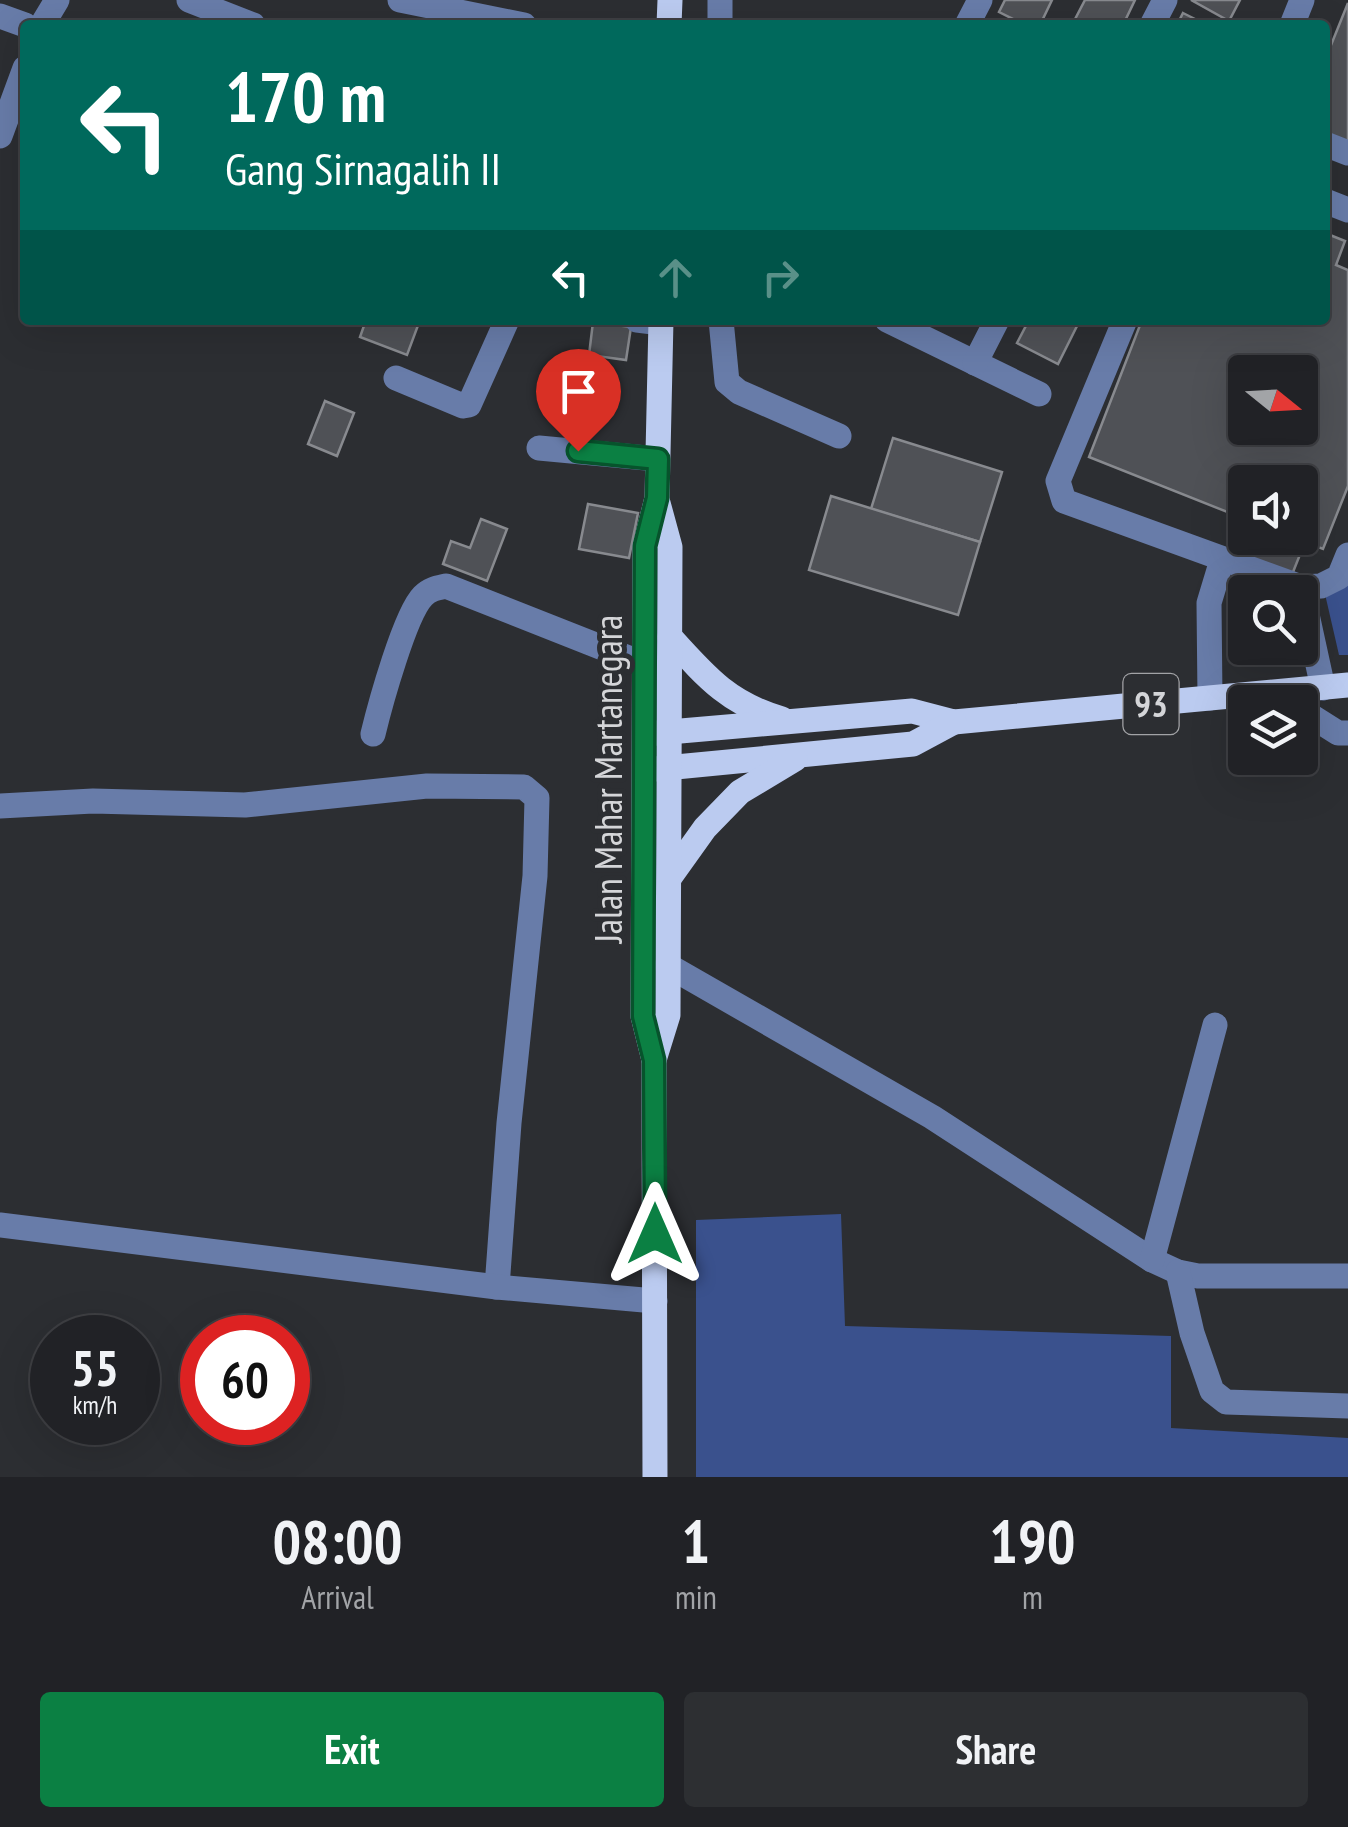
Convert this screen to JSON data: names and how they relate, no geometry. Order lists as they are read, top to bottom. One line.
{"streets":{"main road":["93","Jalan Mahar Martanegara"]},"crossings":[["93","Jalan Mahar Martanegara"]],"north":"right","page":{"turn":["170 m","Gang Sirnagalih II"],"speed":"55 km/h","limit":"60","eta":["08:00","Arrival","1","min","190","m"],"buttons":["Exit","Share"]}}
